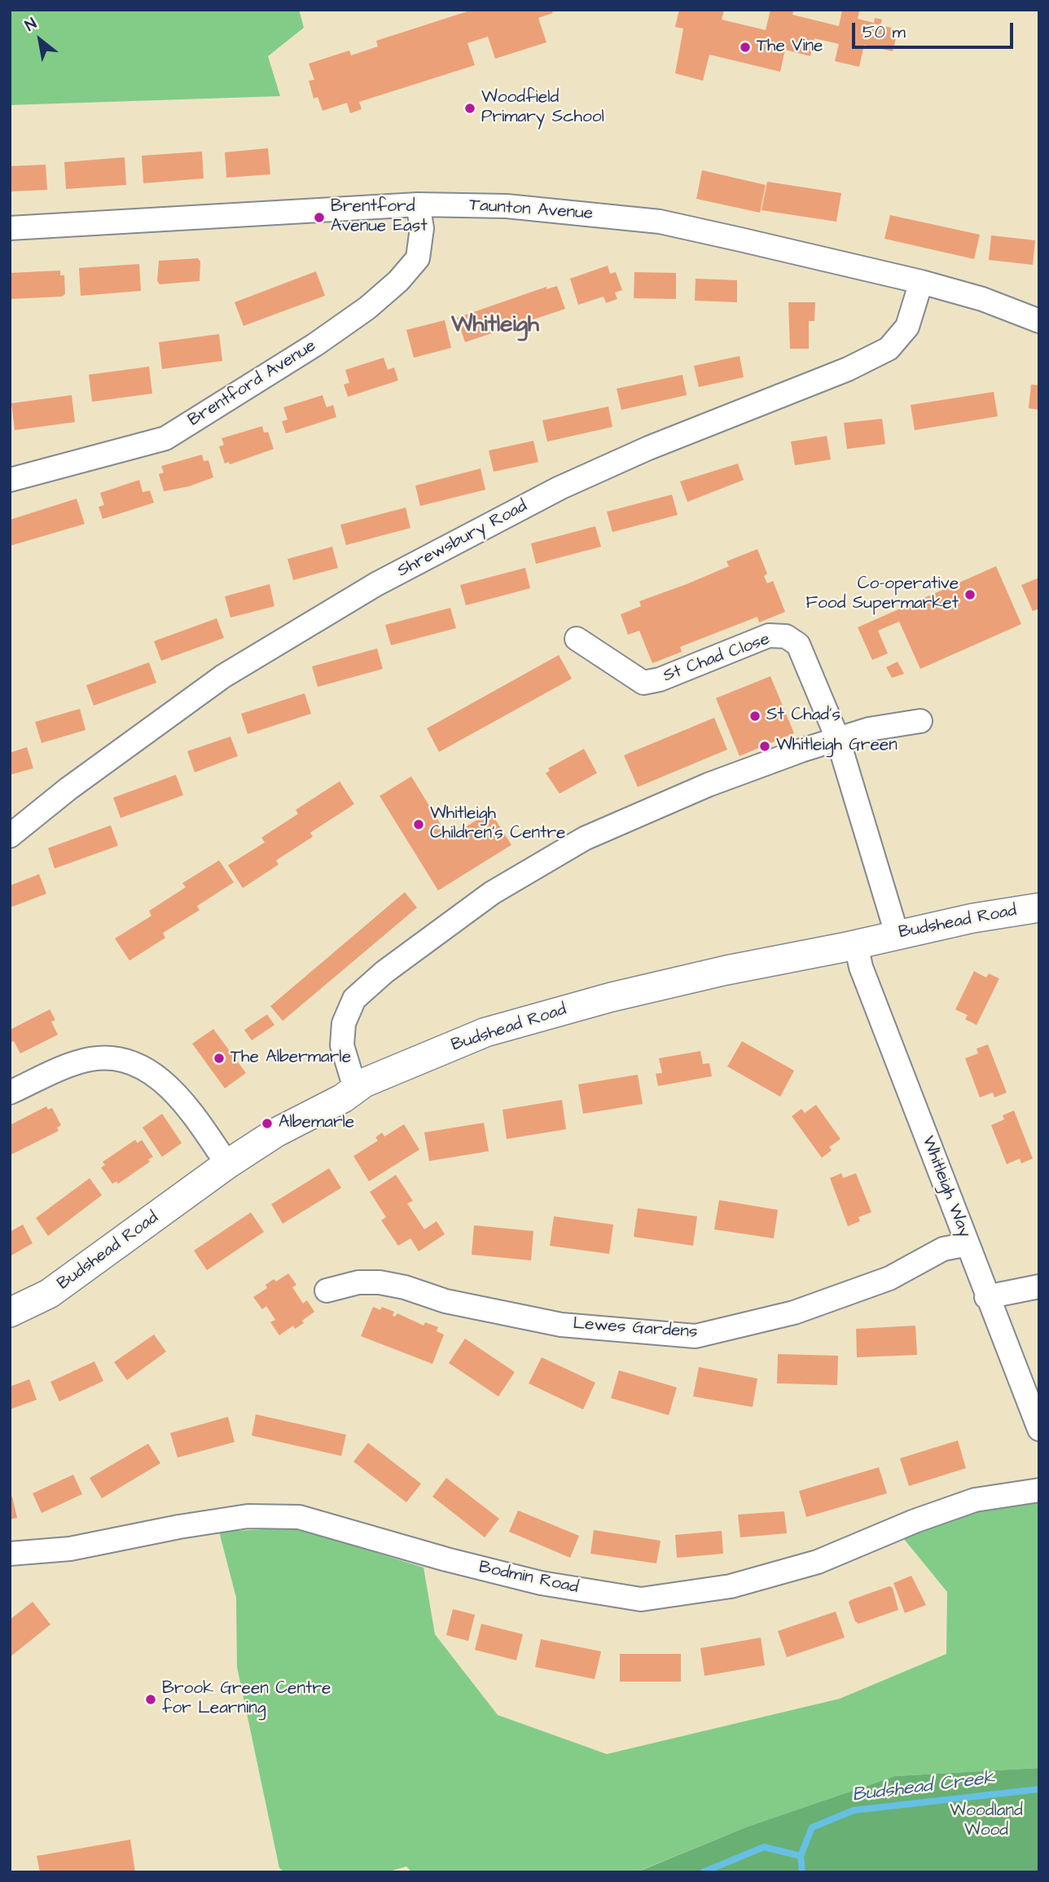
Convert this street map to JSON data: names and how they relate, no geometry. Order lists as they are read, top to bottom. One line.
{"streets":{"street":["Taunton Avenue","Brentford Avenue","Shrewsbury Road","St Chad Close","Budshead Road","Whitleigh Way","Lewes Gardens","Bodmin Road"]},"crossings":[["Taunton Avenue","Brentford Avenue"],["Taunton Avenue","Shrewsbury Road"],["Budshead Road","Whitleigh Way"],["Whitleigh Way","Lewes Gardens"]],"districts":["Whitleigh"],"water":["Budshead Creek"],"parks":["Woodland Wood"],"places":["The Vine","Woodfield Primary School","Brentford Avenue East","Co-operative Food Supermarket","St Chad's","Whitleigh Green","Whitleigh Children's Centre","The Albermarle","Albemarle","Brook Green Centre for Learning"],"scale_bar":"50 m","north":"top left"}
